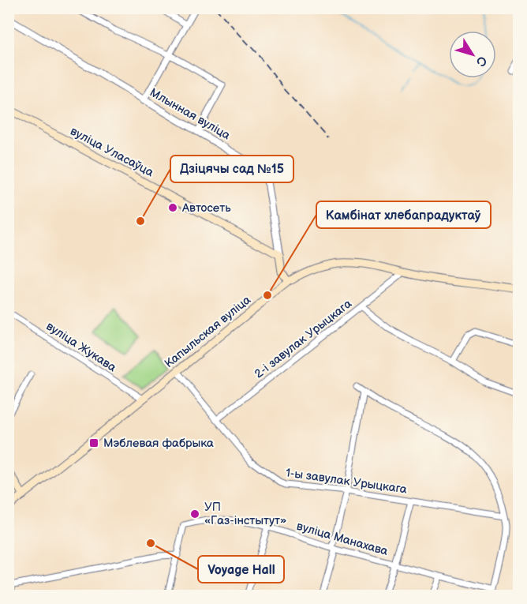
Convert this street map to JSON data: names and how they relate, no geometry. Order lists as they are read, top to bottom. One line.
{"streets":{"main road":["Млынная вуліца","вуліца Уласаўца","Капыльская вуліца"],"street":["2-і завулак Урыцкага","вуліца Жукава","1-ы завулак Урыцкага","вуліца Манахава"]},"crossings":[["Млынная вуліца","вуліца Уласаўца"],["Млынная вуліца","Капыльская вуліца"],["Капыльская вуліца","2-і завулак Урыцкага"],["Капыльская вуліца","вуліца Жукава"],["Капыльская вуліца","1-ы завулак Урыцкага"],["2-і завулак Урыцкага","1-ы завулак Урыцкага"]],"places":{"other":["Автосеть","Дзіцячы сад №15","Камбінат хлебапрадуктаў","УП «Газ-інстытут»","Voyage Hall"],"transit":["Мэблевая фабрыка"]},"north":"bottom right"}
